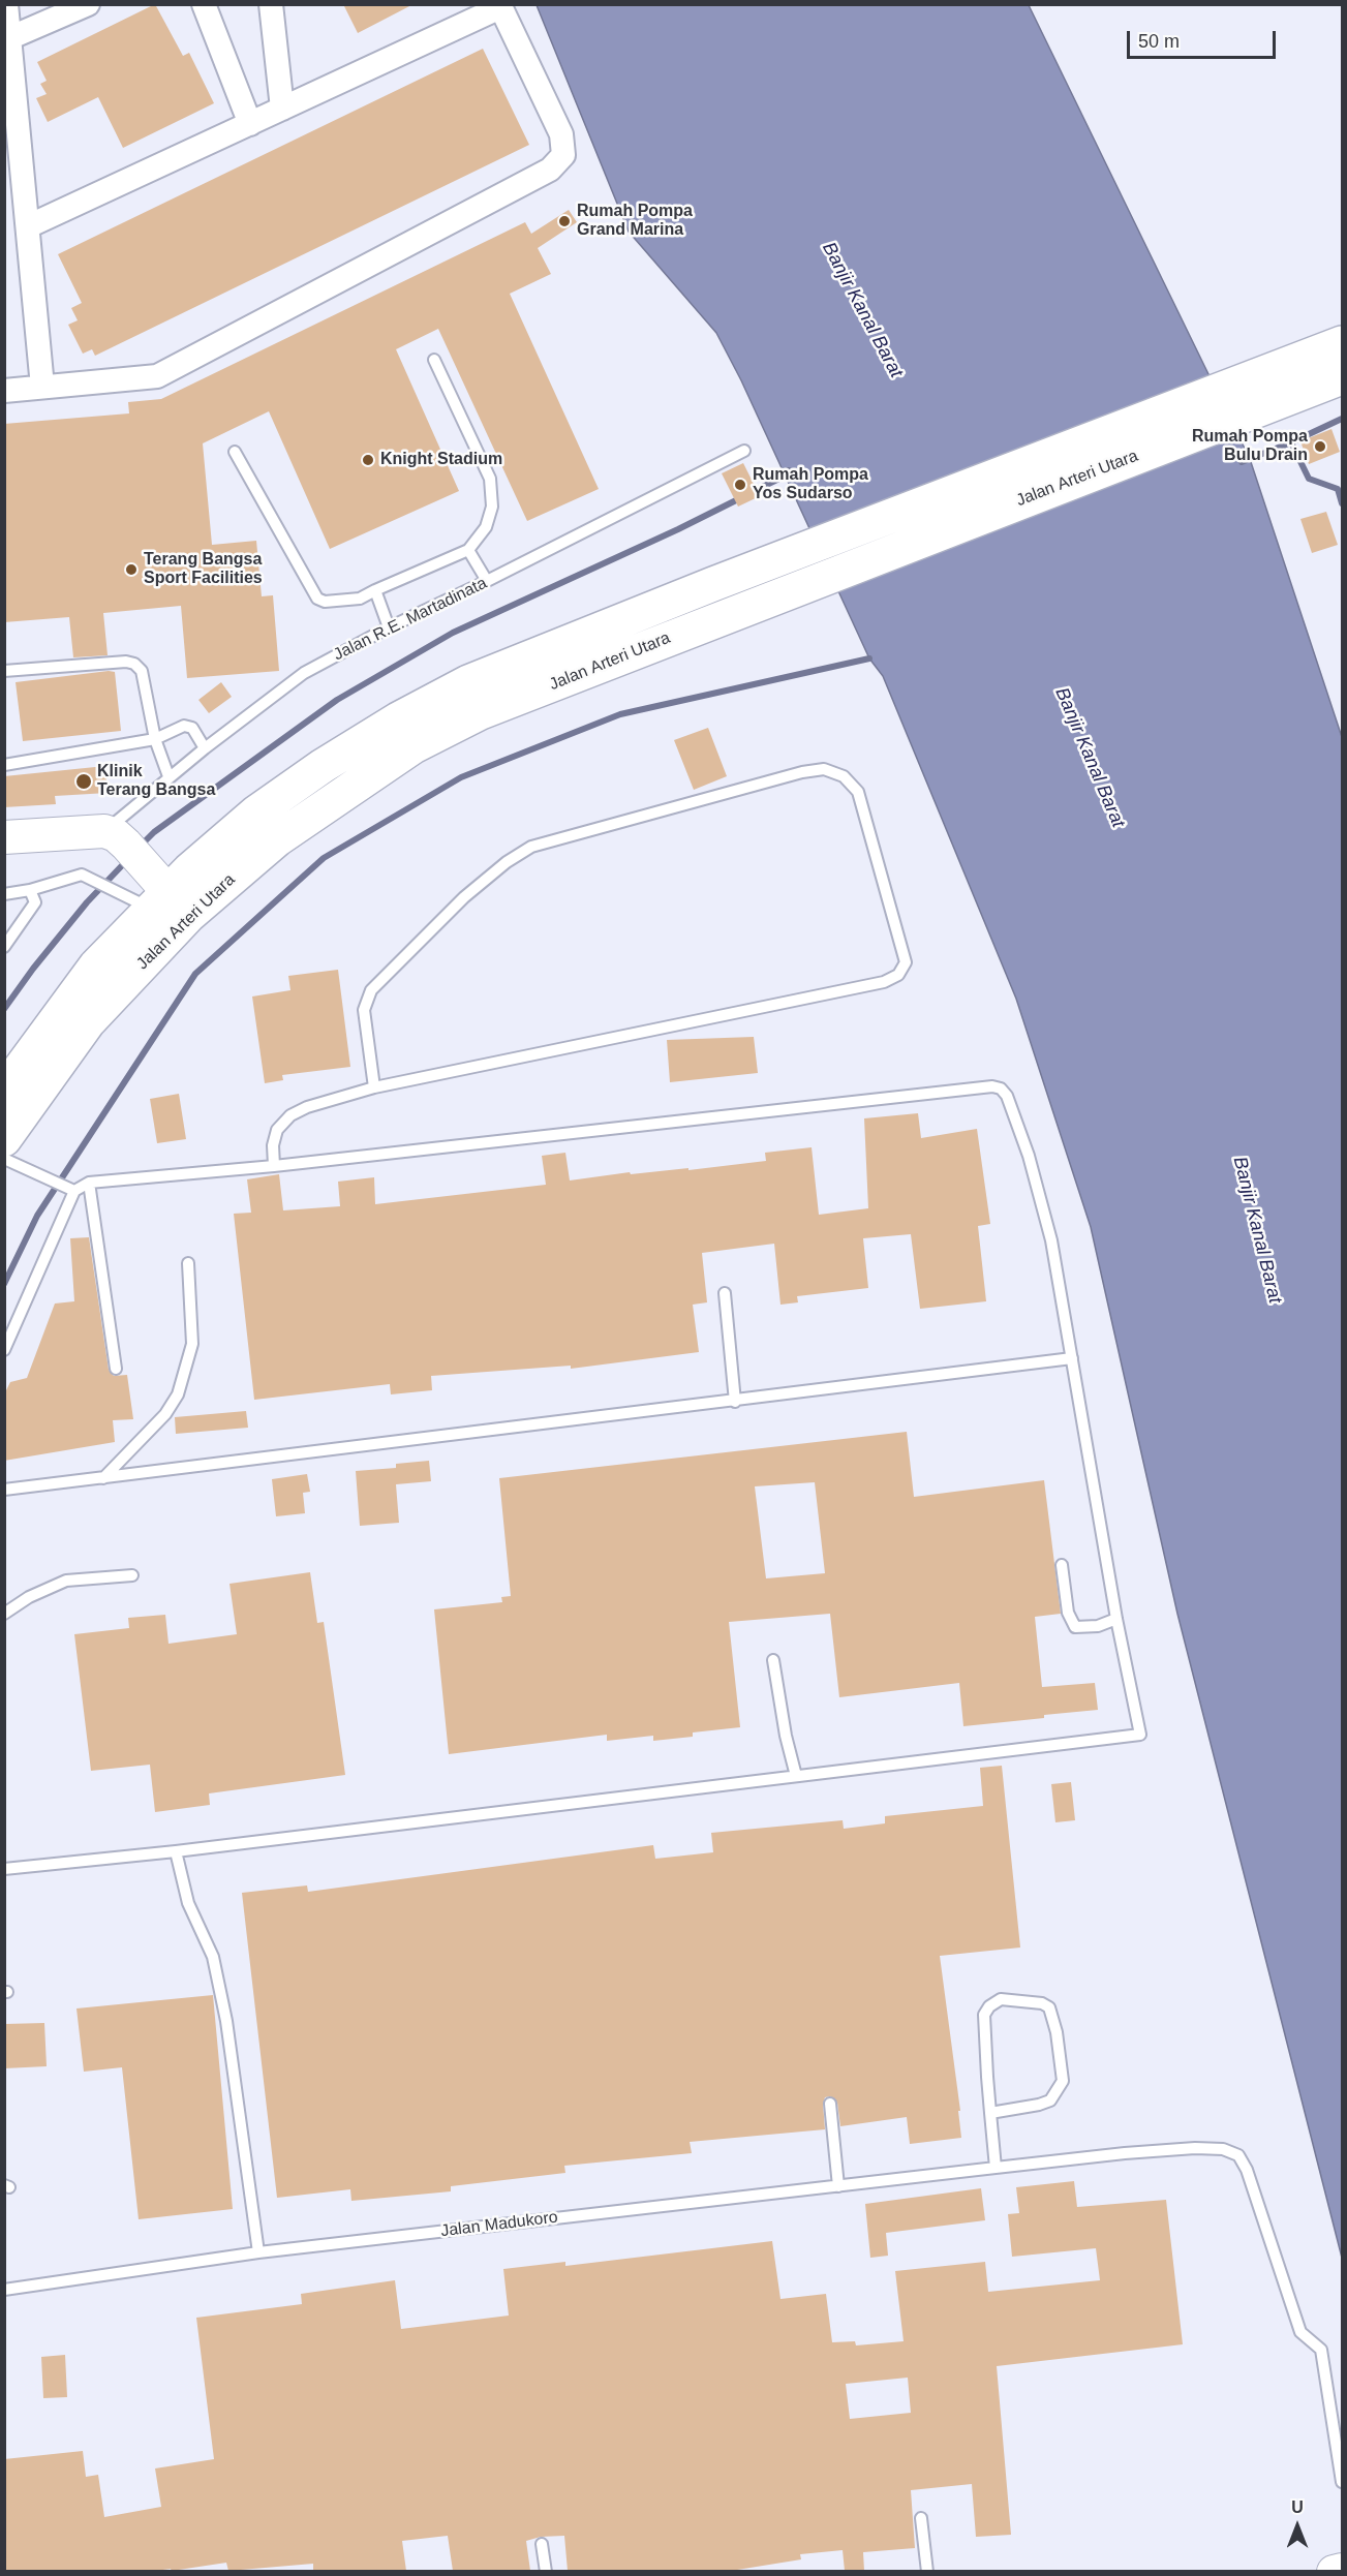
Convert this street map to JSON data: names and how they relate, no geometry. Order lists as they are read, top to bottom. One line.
{"streets":{"highway":["Jalan Arteri Utara"],"lane":["Jalan R.E. Martadinata","Jalan Madukoro"]},"water":["Banjir Kanal Barat"],"places":["Rumah Pompa Grand Marina","Rumah Pompa Bulu Drain","Knight Stadium","Rumah Pompa Yos Sudarso","Terang Bangsa Sport Facilities","Klinik Terang Bangsa"],"scale_bar":"50 m","north":"top"}
